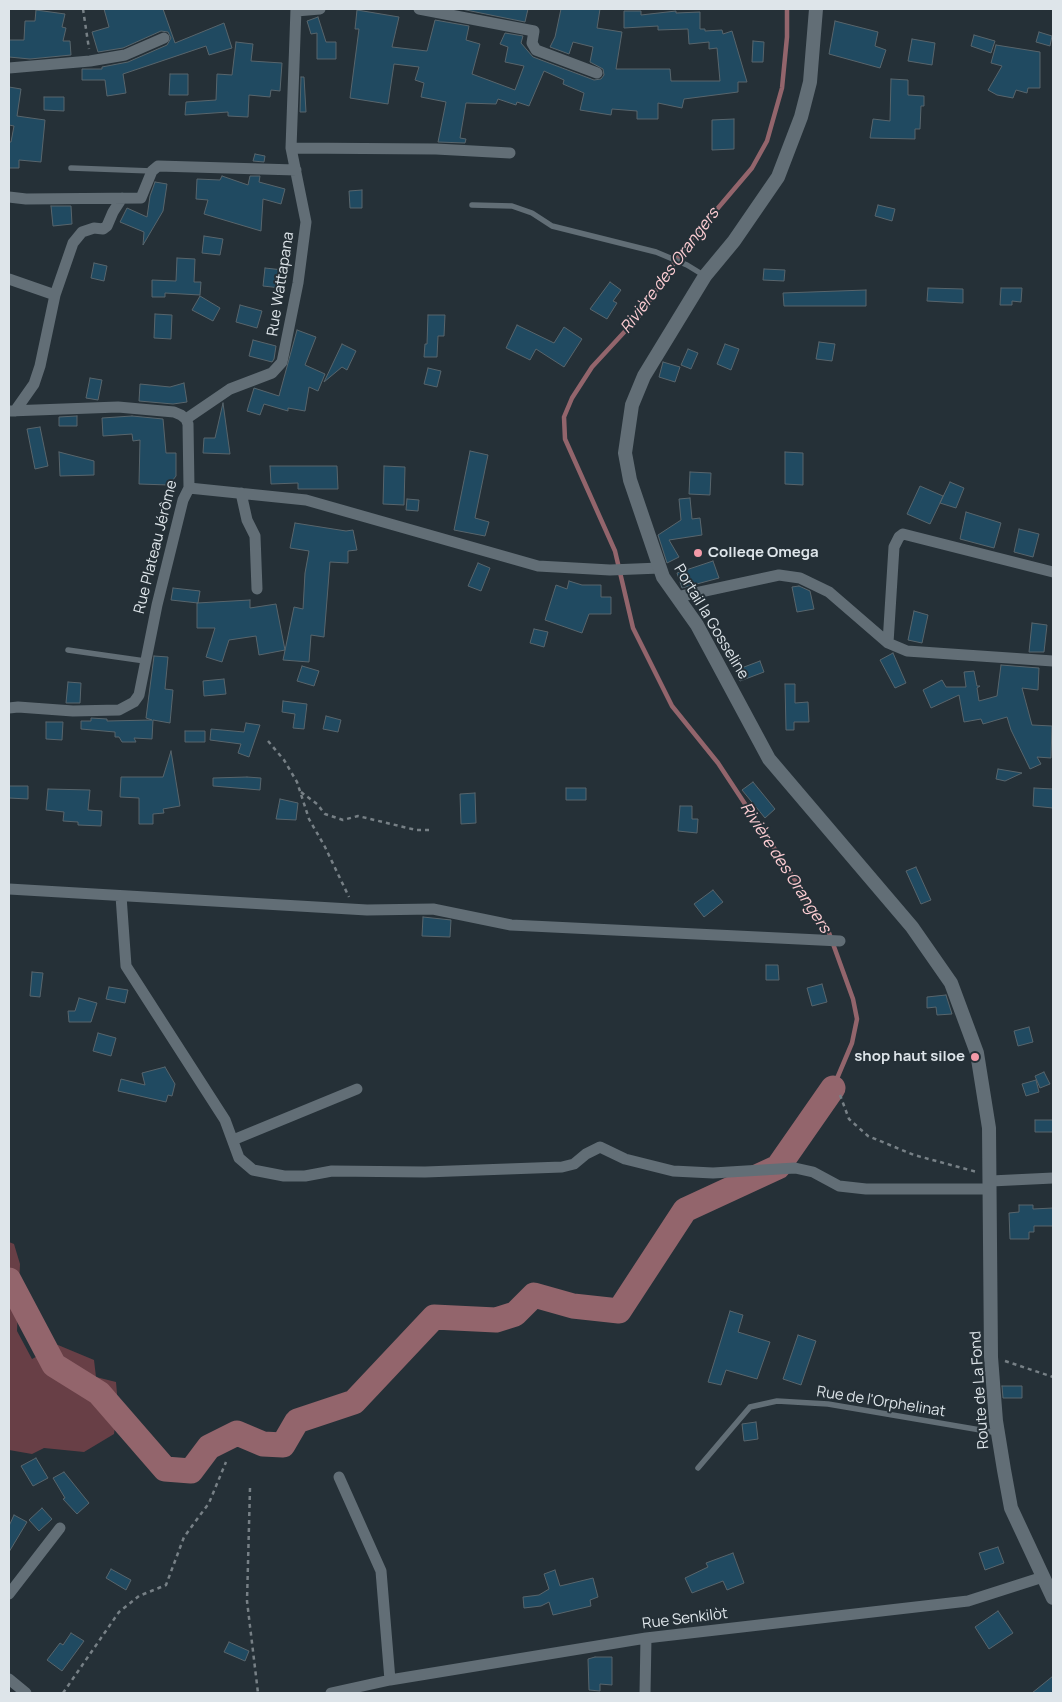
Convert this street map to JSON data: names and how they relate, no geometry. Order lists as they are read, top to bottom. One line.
{"streets":{"street":["Rue Wattapana","Rue Plateau Jérôme","Portail la Gosseline","Route de La Fond","Rue Senkilòt"],"lane":["Rue de l'Orphelinat"]},"crossings":[["Rue Wattapana","Rue Plateau Jérôme"],["Portail la Gosseline","Route de La Fond"],["Route de La Fond","Rue de l'Orphelinat"],["Route de La Fond","Rue Senkilòt"]],"water":["Rivière des Orangers"],"places":["Colleqe Omega","shop haut siloe"]}
